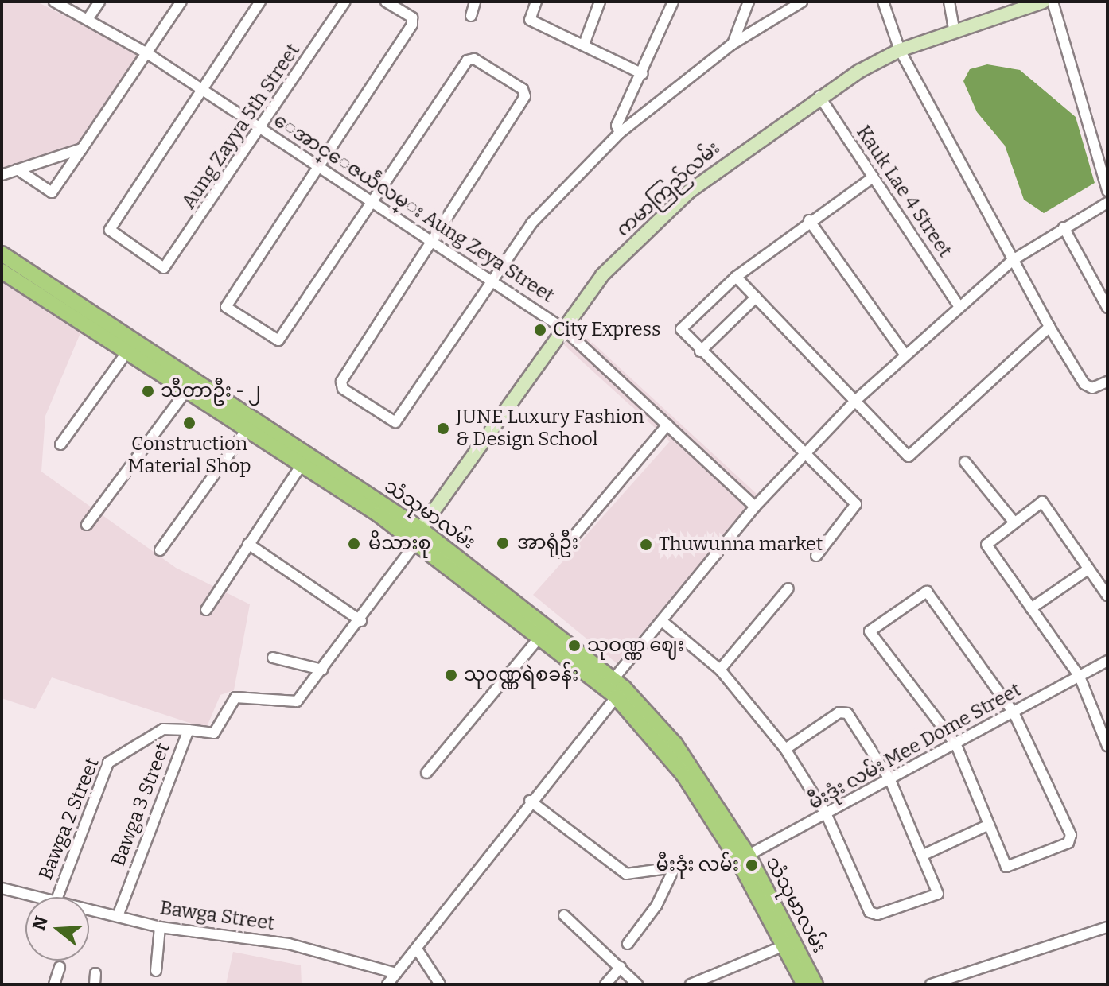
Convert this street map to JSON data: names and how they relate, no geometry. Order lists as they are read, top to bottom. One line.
{"streets":{"main road":["ကမာကြည်လမ်း","သံသုမာလမ်း"],"street":["Aung Zayya 5th Street","Kauk Lae 4 Street","ေအာင္ေဇယဵလမ္း Aung Zeya Street","မီးဒုံး လမ်း Mee Dome Street","Bawga 3 Street","Bawga 2 Street","Bawga Street"]},"crossings":[["Aung Zayya 5th Street","ေအာင္ေဇယဵလမ္း Aung Zeya Street"],["ကမာကြည်လမ်း","Kauk Lae 4 Street"],["ကမာကြည်လမ်း","ေအာင္ေဇယဵလမ္း Aung Zeya Street"],["ကမာကြည်လမ်း","သံသုမာလမ်း"],["ကမာကြည်လမ်း","Bawga 3 Street"],["သံသုမာလမ်း","မီးဒုံး လမ်း Mee Dome Street"],["သံသုမာလမ်း","Bawga 3 Street"],["Bawga 3 Street","Bawga 2 Street"],["Bawga 3 Street","Bawga Street"]],"places":["City Express","သီတာဦး - ၂","Construction Material Shop","JUNE Luxury Fashion & Design School","အာရုံဦး","မိသားစု","Thuwunna market","သုဝဏ္ဏ ဈေး","သုဝဏ္ဏရဲစခန်း","မီးဒုံး လမ်း"],"north":"left"}
